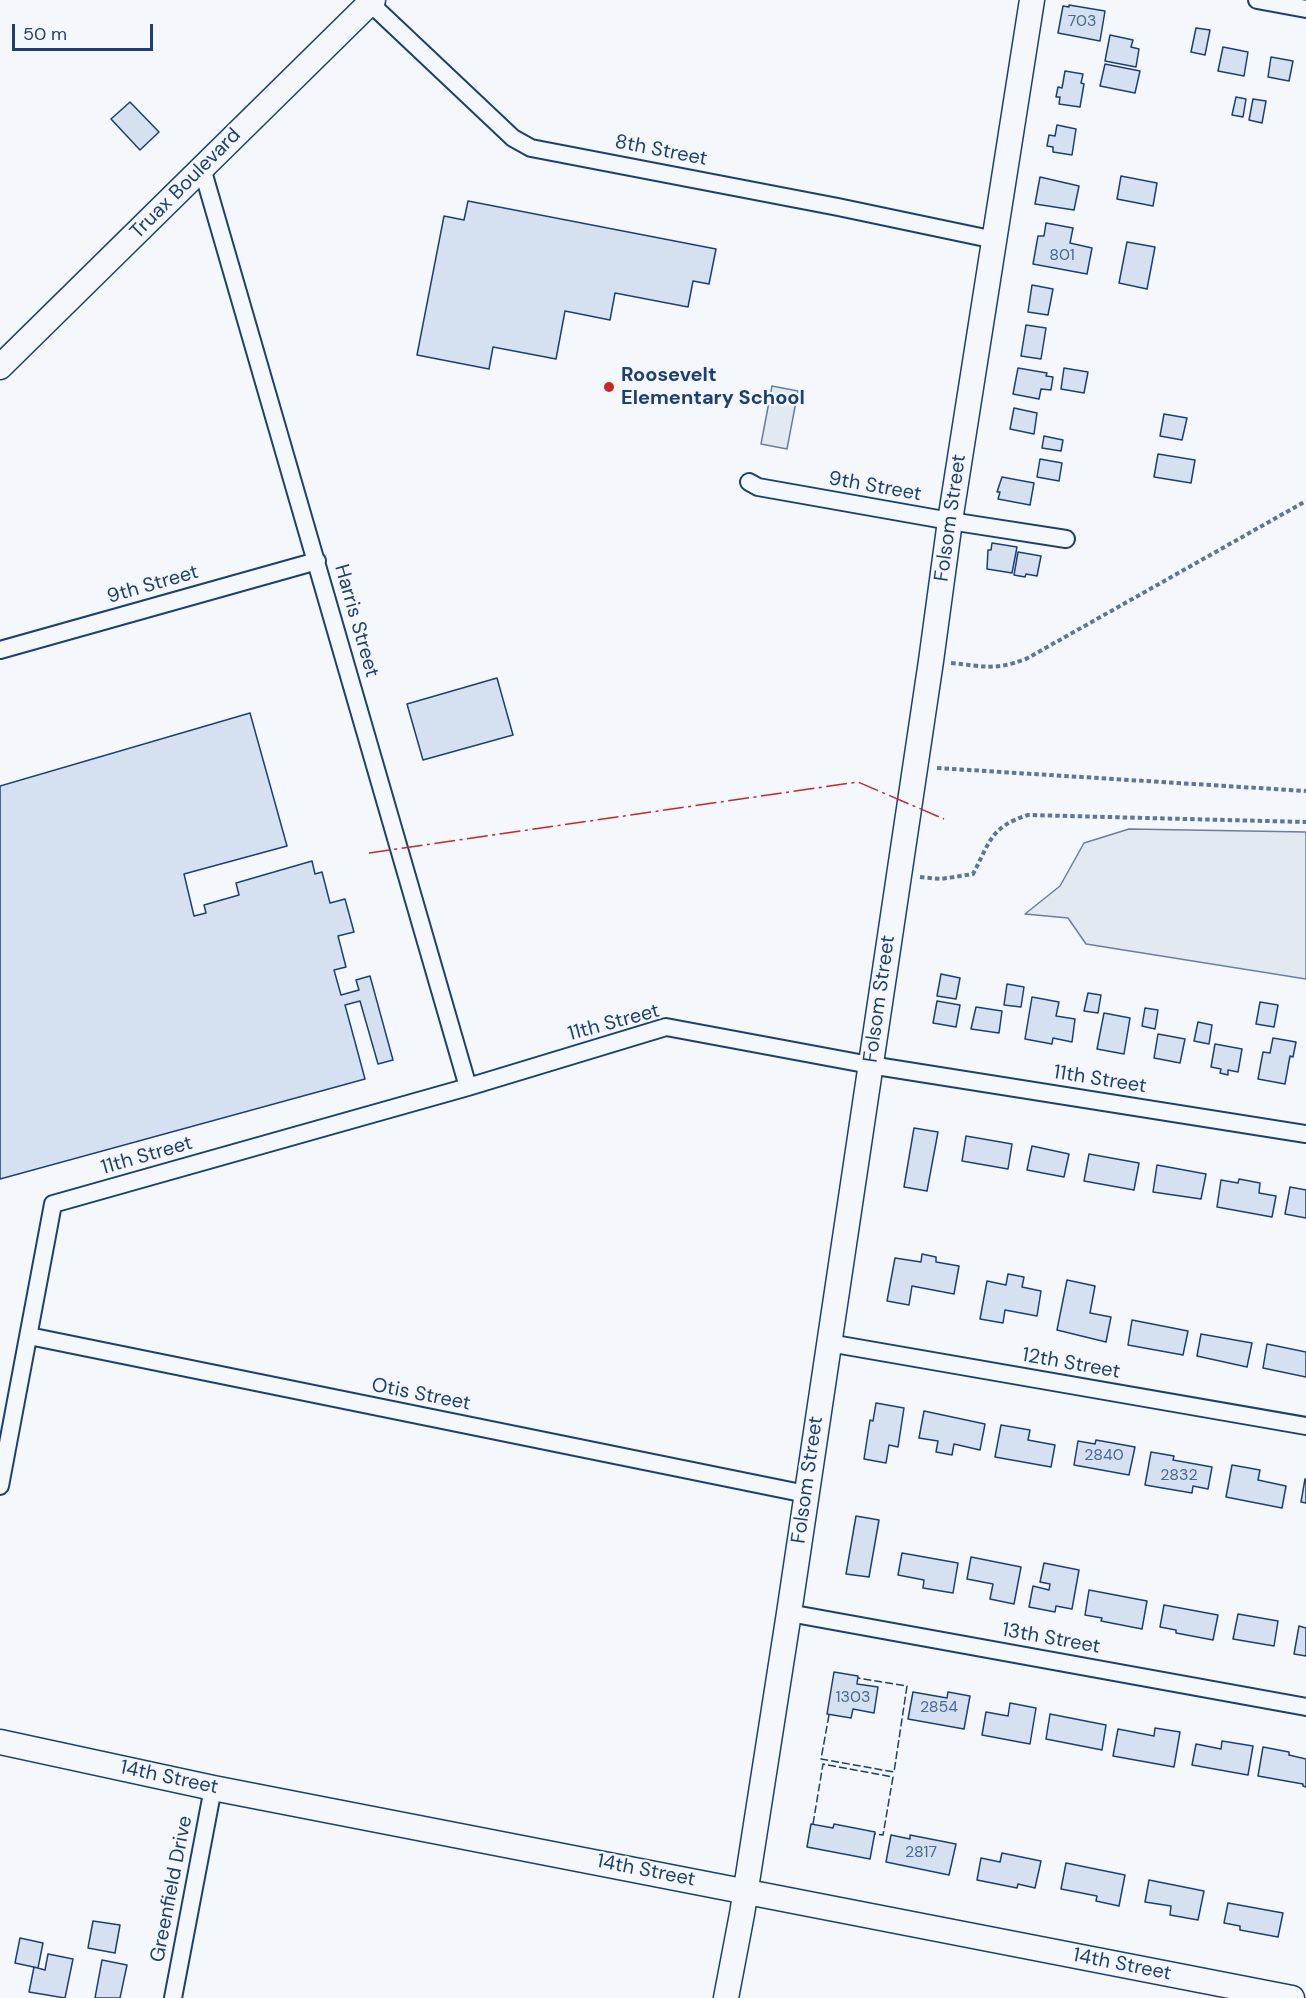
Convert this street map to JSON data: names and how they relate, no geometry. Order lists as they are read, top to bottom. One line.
{"streets":{"street":["8th Street","Truax Boulevard","9th Street","Folsom Street","Harris Street","11th Street","12th Street","Otis Street","13th Street","14th Street","Greenfield Drive"]},"crossings":[["8th Street","Truax Boulevard"],["8th Street","Folsom Street"],["Truax Boulevard","Harris Street"],["9th Street","Folsom Street"],["9th Street","Harris Street"],["Folsom Street","11th Street"],["Folsom Street","12th Street"],["Folsom Street","Otis Street"],["Folsom Street","13th Street"],["Folsom Street","14th Street"],["Harris Street","11th Street"],["11th Street","Otis Street"],["14th Street","Greenfield Drive"]],"places":["Roosevelt Elementary School"],"house_numbers":["703","801","2840","2832","1303","2854","2817"],"scale_bar":"50 m"}
